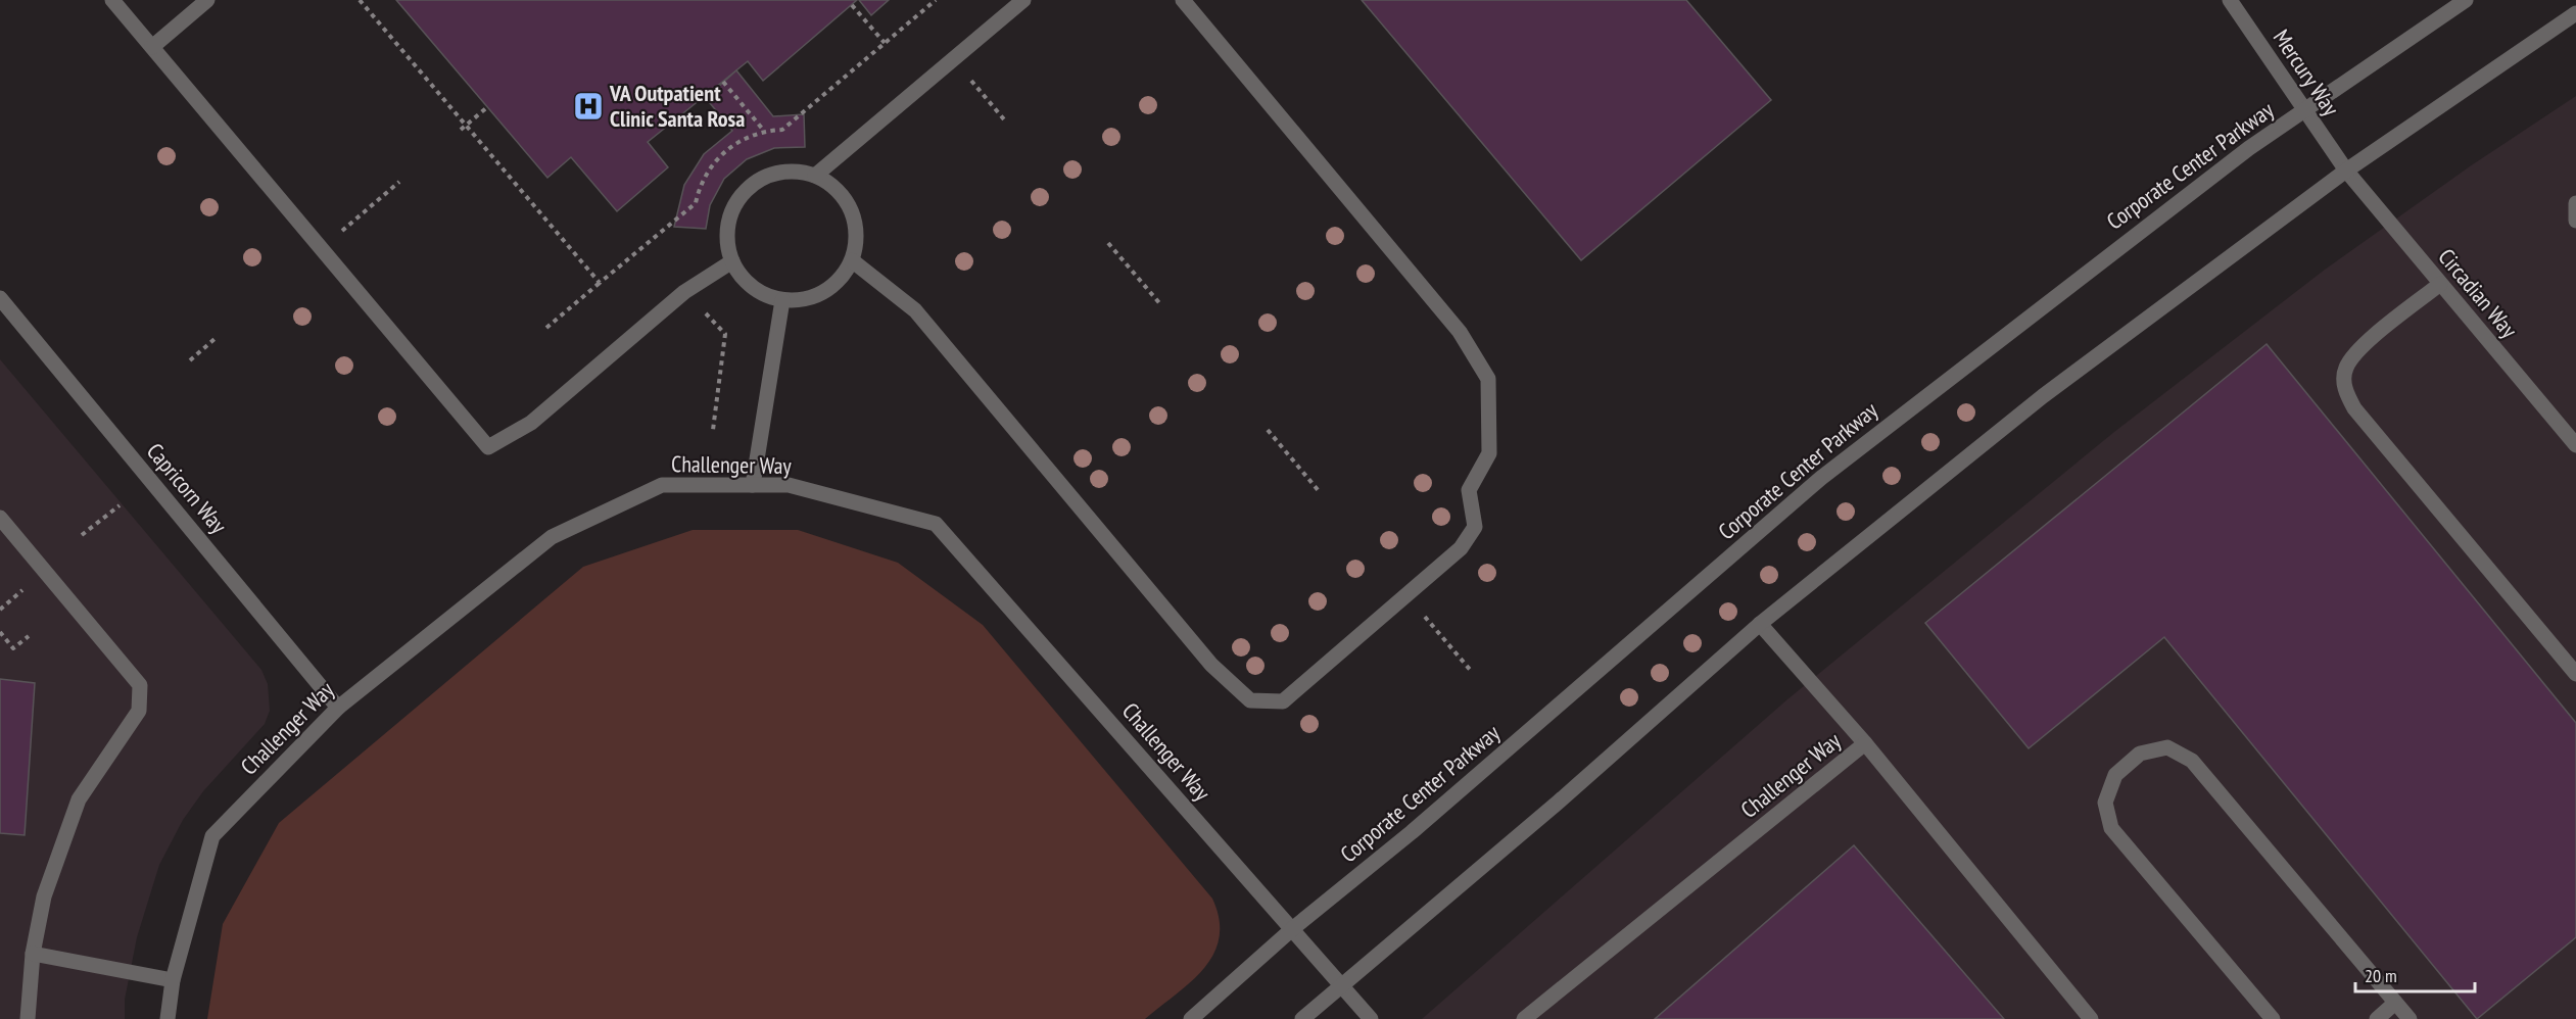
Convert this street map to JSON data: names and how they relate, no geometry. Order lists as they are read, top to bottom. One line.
{"streets":{"street":["Mercury Way","Corporate Center Parkway","Circadian Way","Challenger Way","Capricorn Way"]},"crossings":[["Mercury Way","Corporate Center Parkway"],["Mercury Way","Circadian Way"],["Corporate Center Parkway","Challenger Way"],["Challenger Way","Capricorn Way"]],"places":{"hospital":["VA Outpatient Clinic Santa Rosa"]},"scale_bar":"20 m"}
